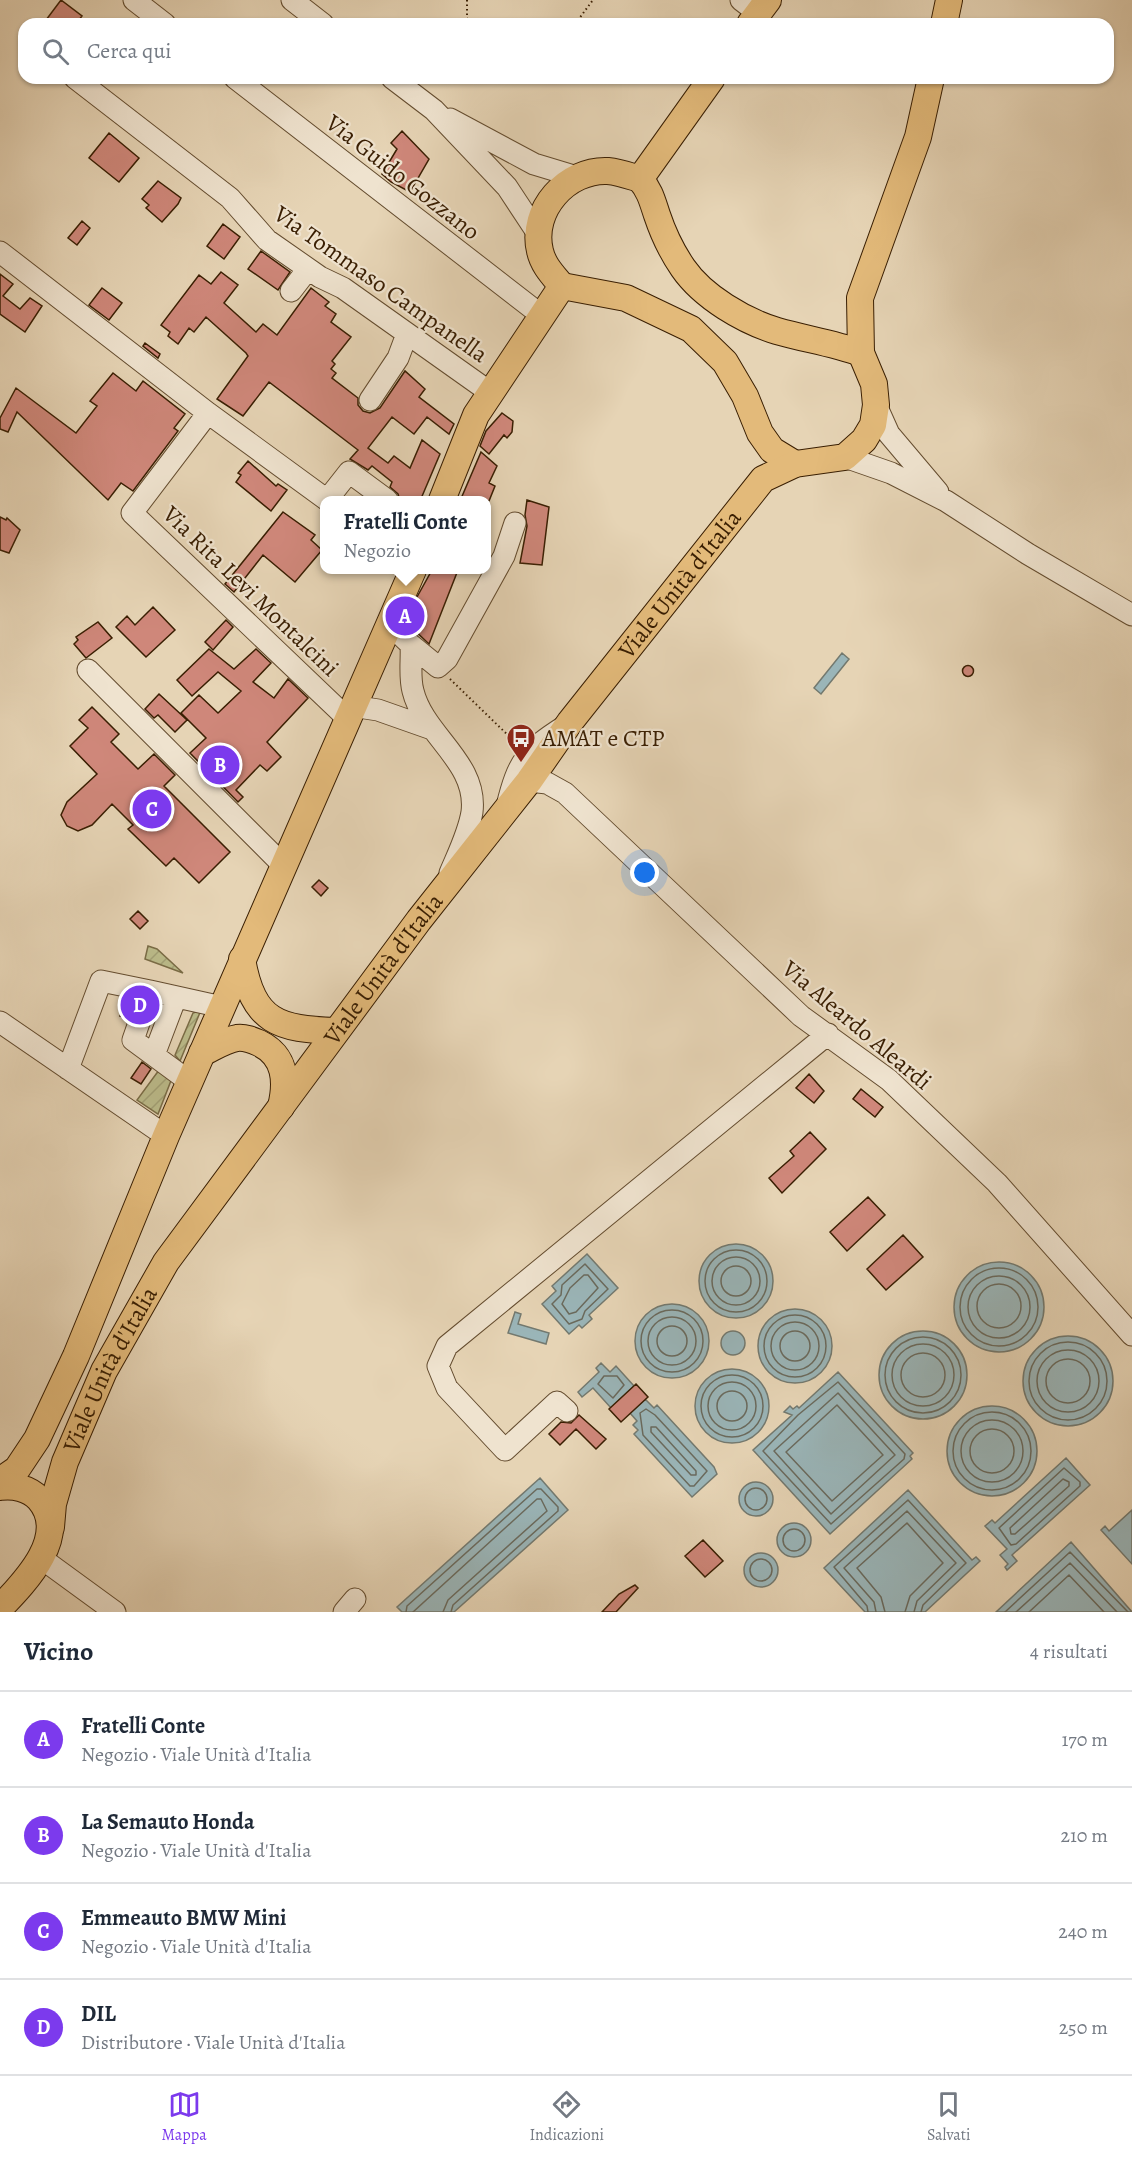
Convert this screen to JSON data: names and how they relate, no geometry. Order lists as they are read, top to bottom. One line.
{"streets":{"main road":["Viale Unità d'Italia"],"street":["Via Guido Gozzano","Via Tommaso Campanella","Via Rita Levi Montalcini","Via Aleardo Aleardi"]},"crossings":[["Viale Unità d'Italia","Via Rita Levi Montalcini"],["Viale Unità d'Italia","Via Aleardo Aleardi"]],"places":{"bus stop":["AMAT e CTP"]},"page":{"search":"Cerca qui","popup":["Fratelli Conte","Negozio"],"pins":["A","B","C","D"],"heading":["Vicino","4 risultati"],"list":[{"mark":"A","name":"Fratelli Conte","note":"Negozio · Viale Unità d'Italia","value":"170 m"},{"mark":"B","name":"La Semauto Honda","note":"Negozio · Viale Unità d'Italia","value":"210 m"},{"mark":"C","name":"Emmeauto BMW Mini","note":"Negozio · Viale Unità d'Italia","value":"240 m"},{"mark":"D","name":"DIL","note":"Distributore · Viale Unità d'Italia","value":"250 m"}],"nav":["Mappa","Indicazioni","Salvati"]}}
